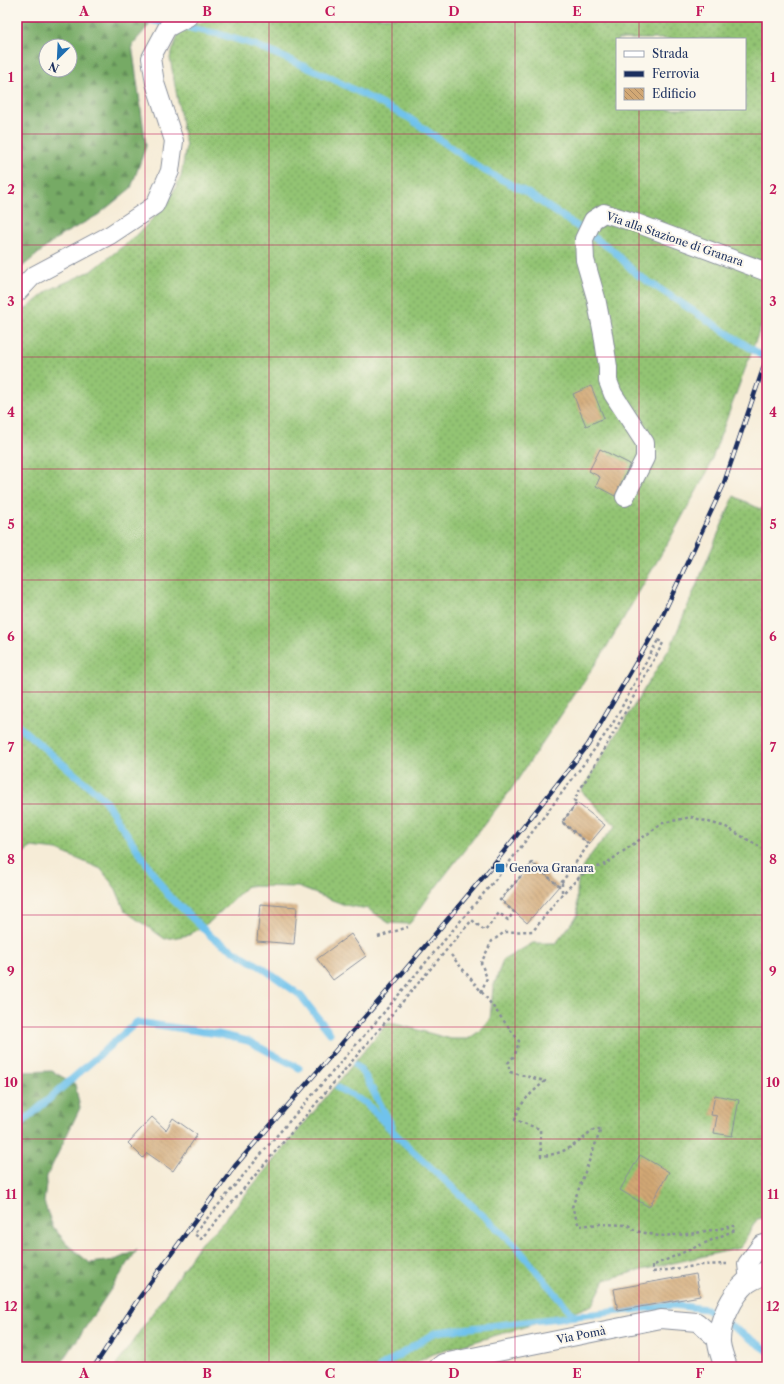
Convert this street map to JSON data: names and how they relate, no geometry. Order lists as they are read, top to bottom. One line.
{"streets":{"street":["Via alla Stazione di Granara","Via Pomà"]},"places":{"transit":["Genova Granara"]},"legend":["Strada","Ferrovia","Edificio"],"north":"bottom left","grid":{"columns":["A","B","C","D","E","F"],"rows":["1","2","3","4","5","6","7","8","9","10","11","12"]}}
